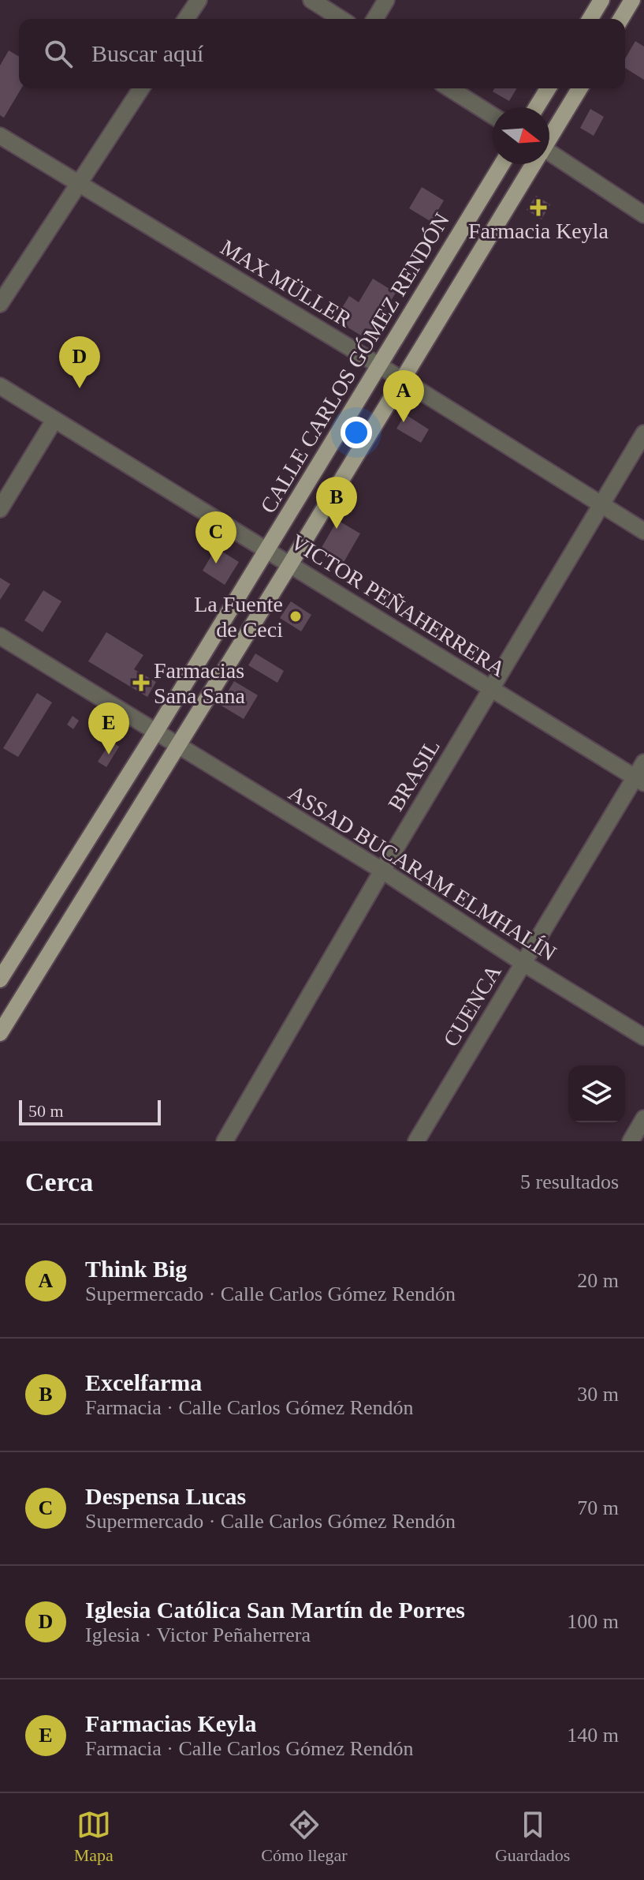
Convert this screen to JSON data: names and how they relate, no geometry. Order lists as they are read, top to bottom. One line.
{"streets":{"main road":["CALLE CARLOS GÓMEZ RENDÓN"],"street":["MAX MÜLLER","VICTOR PEÑAHERRERA","BRASIL","ASSAD BUCARAM ELMHALÍN","CUENCA"]},"crossings":[["MAX MÜLLER","CALLE CARLOS GÓMEZ RENDÓN"],["MAX MÜLLER","BRASIL"],["CALLE CARLOS GÓMEZ RENDÓN","VICTOR PEÑAHERRERA"],["CALLE CARLOS GÓMEZ RENDÓN","ASSAD BUCARAM ELMHALÍN"],["VICTOR PEÑAHERRERA","BRASIL"],["VICTOR PEÑAHERRERA","CUENCA"],["BRASIL","ASSAD BUCARAM ELMHALÍN"],["ASSAD BUCARAM ELMHALÍN","CUENCA"]],"places":{"health":["Farmacia Keyla","Farmacias Sana Sana"],"other":["La Fuente de Ceci"]},"scale_bar":"50 m","north":"right","page":{"search":"Buscar aquí","pins":["D","A","B","C","E"],"scale":"50 m","heading":["Cerca","5 resultados"],"list":[{"mark":"A","name":"Think Big","note":"Supermercado · Calle Carlos Gómez Rendón","value":"20 m"},{"mark":"B","name":"Excelfarma","note":"Farmacia · Calle Carlos Gómez Rendón","value":"30 m"},{"mark":"C","name":"Despensa Lucas","note":"Supermercado · Calle Carlos Gómez Rendón","value":"70 m"},{"mark":"D","name":"Iglesia Católica San Martín de Porres","note":"Iglesia · Victor Peñaherrera","value":"100 m"},{"mark":"E","name":"Farmacias Keyla","note":"Farmacia · Calle Carlos Gómez Rendón","value":"140 m"}],"nav":["Mapa","Cómo llegar","Guardados"]}}
